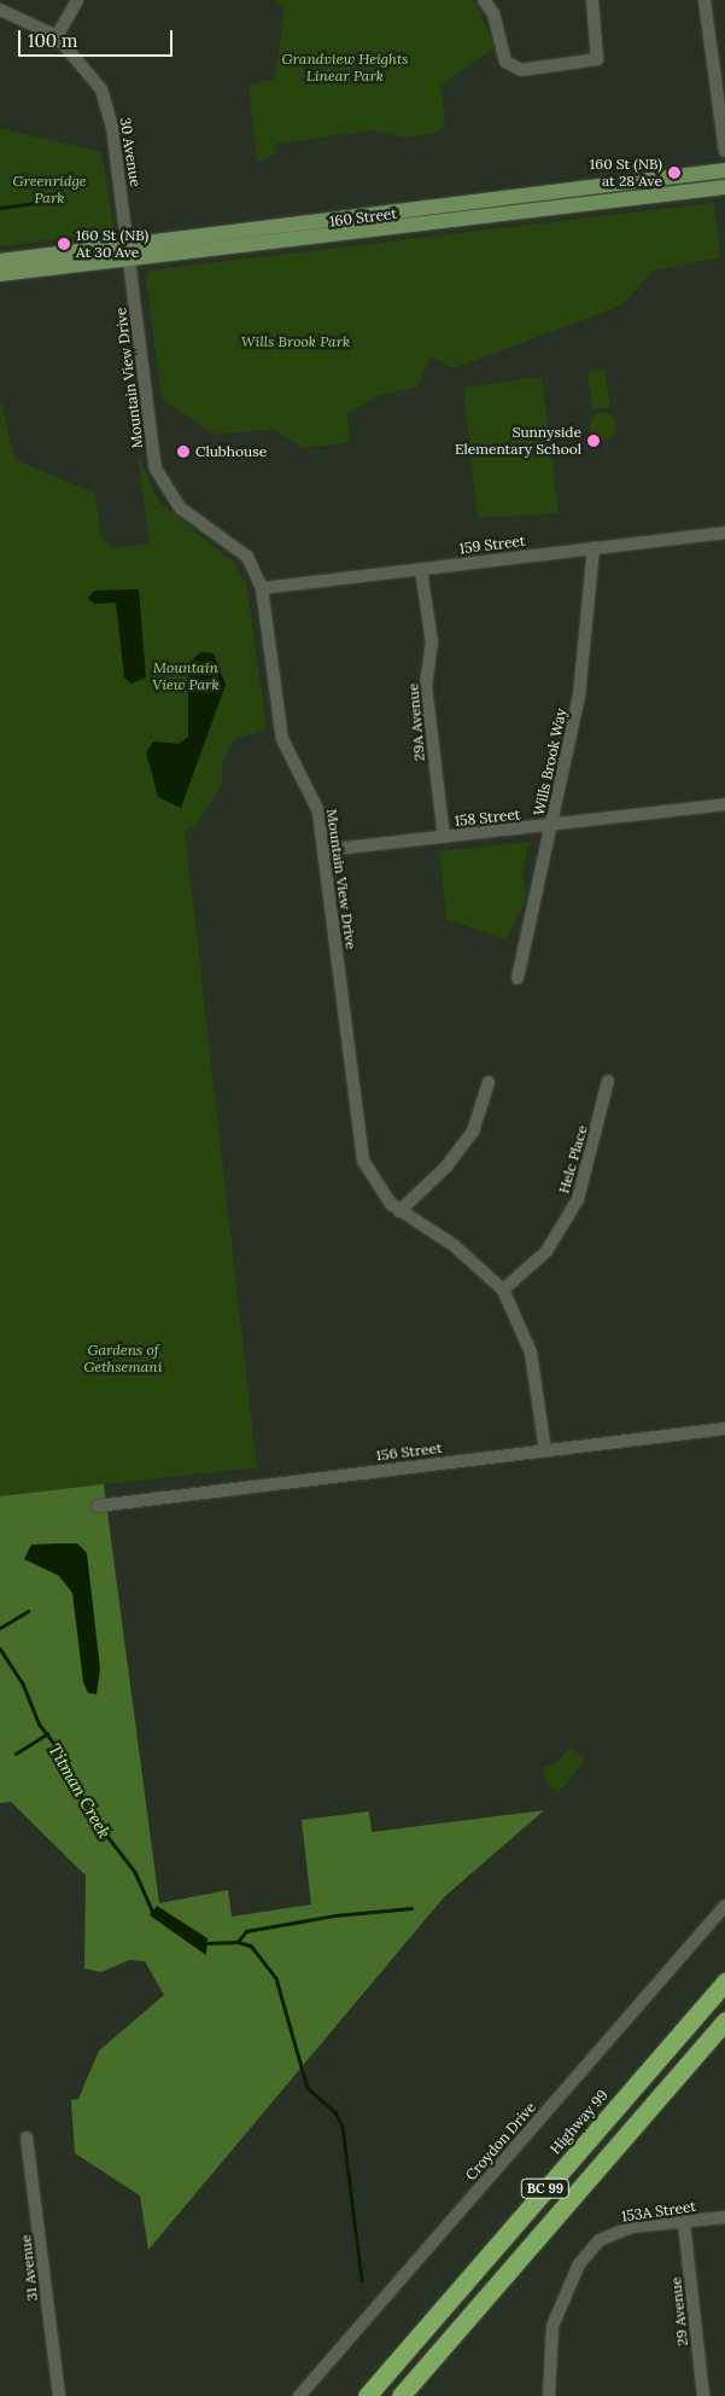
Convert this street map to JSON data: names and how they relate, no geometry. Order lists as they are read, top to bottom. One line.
{"streets":{"highway":["Highway 99","BC 99"],"main road":["160 Street"],"street":["30 Avenue","Mountain View Drive","159 Street","29A Avenue","Wills Brook Way","158 Street","Helc Place","156 Street","Croydon Drive","153A Street","31 Avenue","29 Avenue"]},"crossings":[["30 Avenue","160 Street"],["30 Avenue","Mountain View Drive"],["160 Street","Mountain View Drive"],["Mountain View Drive","159 Street"],["Mountain View Drive","158 Street"],["Mountain View Drive","Helc Place"],["Mountain View Drive","156 Street"],["159 Street","29A Avenue"],["159 Street","Wills Brook Way"],["29A Avenue","158 Street"],["Wills Brook Way","158 Street"],["153A Street","29 Avenue"]],"water":["Titman Creek"],"parks":["Grandview Heights Linear Park","Greenridge Park","Wills Brook Park","Mountain View Park","Gardens of Gethsemani"],"places":["160 St (NB) at 28 Ave","160 St (NB) At 30 Ave","Sunnyside Elementary School","Clubhouse"],"scale_bar":"100 m"}
